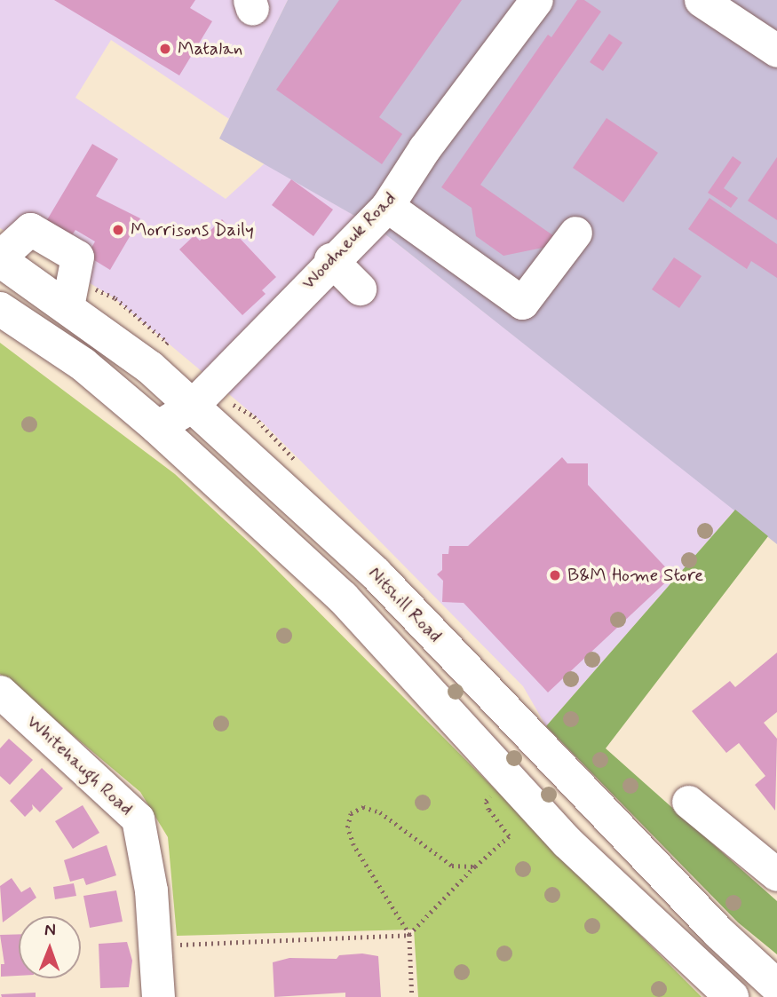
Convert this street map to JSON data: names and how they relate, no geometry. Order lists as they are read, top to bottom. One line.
{"streets":{"main road":["Nitshill Road"],"street":["Woodneuk Road","Whitehaugh Road"]},"crossings":[["Woodneuk Road","Nitshill Road"]],"places":["Matalan","Morrisons Daily","B&M Home Store"],"north":"top"}
